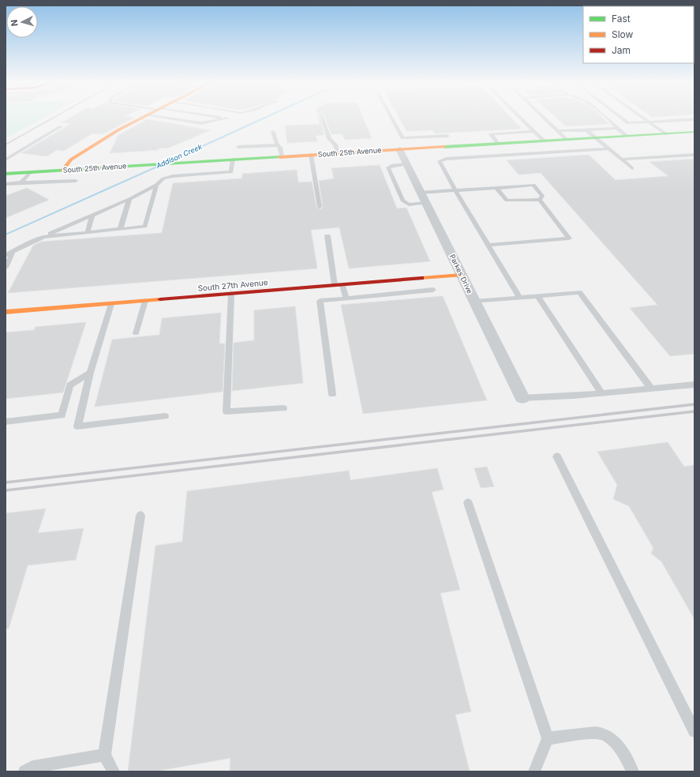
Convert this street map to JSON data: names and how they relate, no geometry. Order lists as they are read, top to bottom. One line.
{"streets":{"main road":["South 25th Avenue","South 27th Avenue"],"street":["Parkes Drive"]},"crossings":[["South 25th Avenue","Parkes Drive"],["Parkes Drive","South 27th Avenue"]],"water":["Addison Creek"],"legend":["Fast","Slow","Jam"],"north":"left"}
